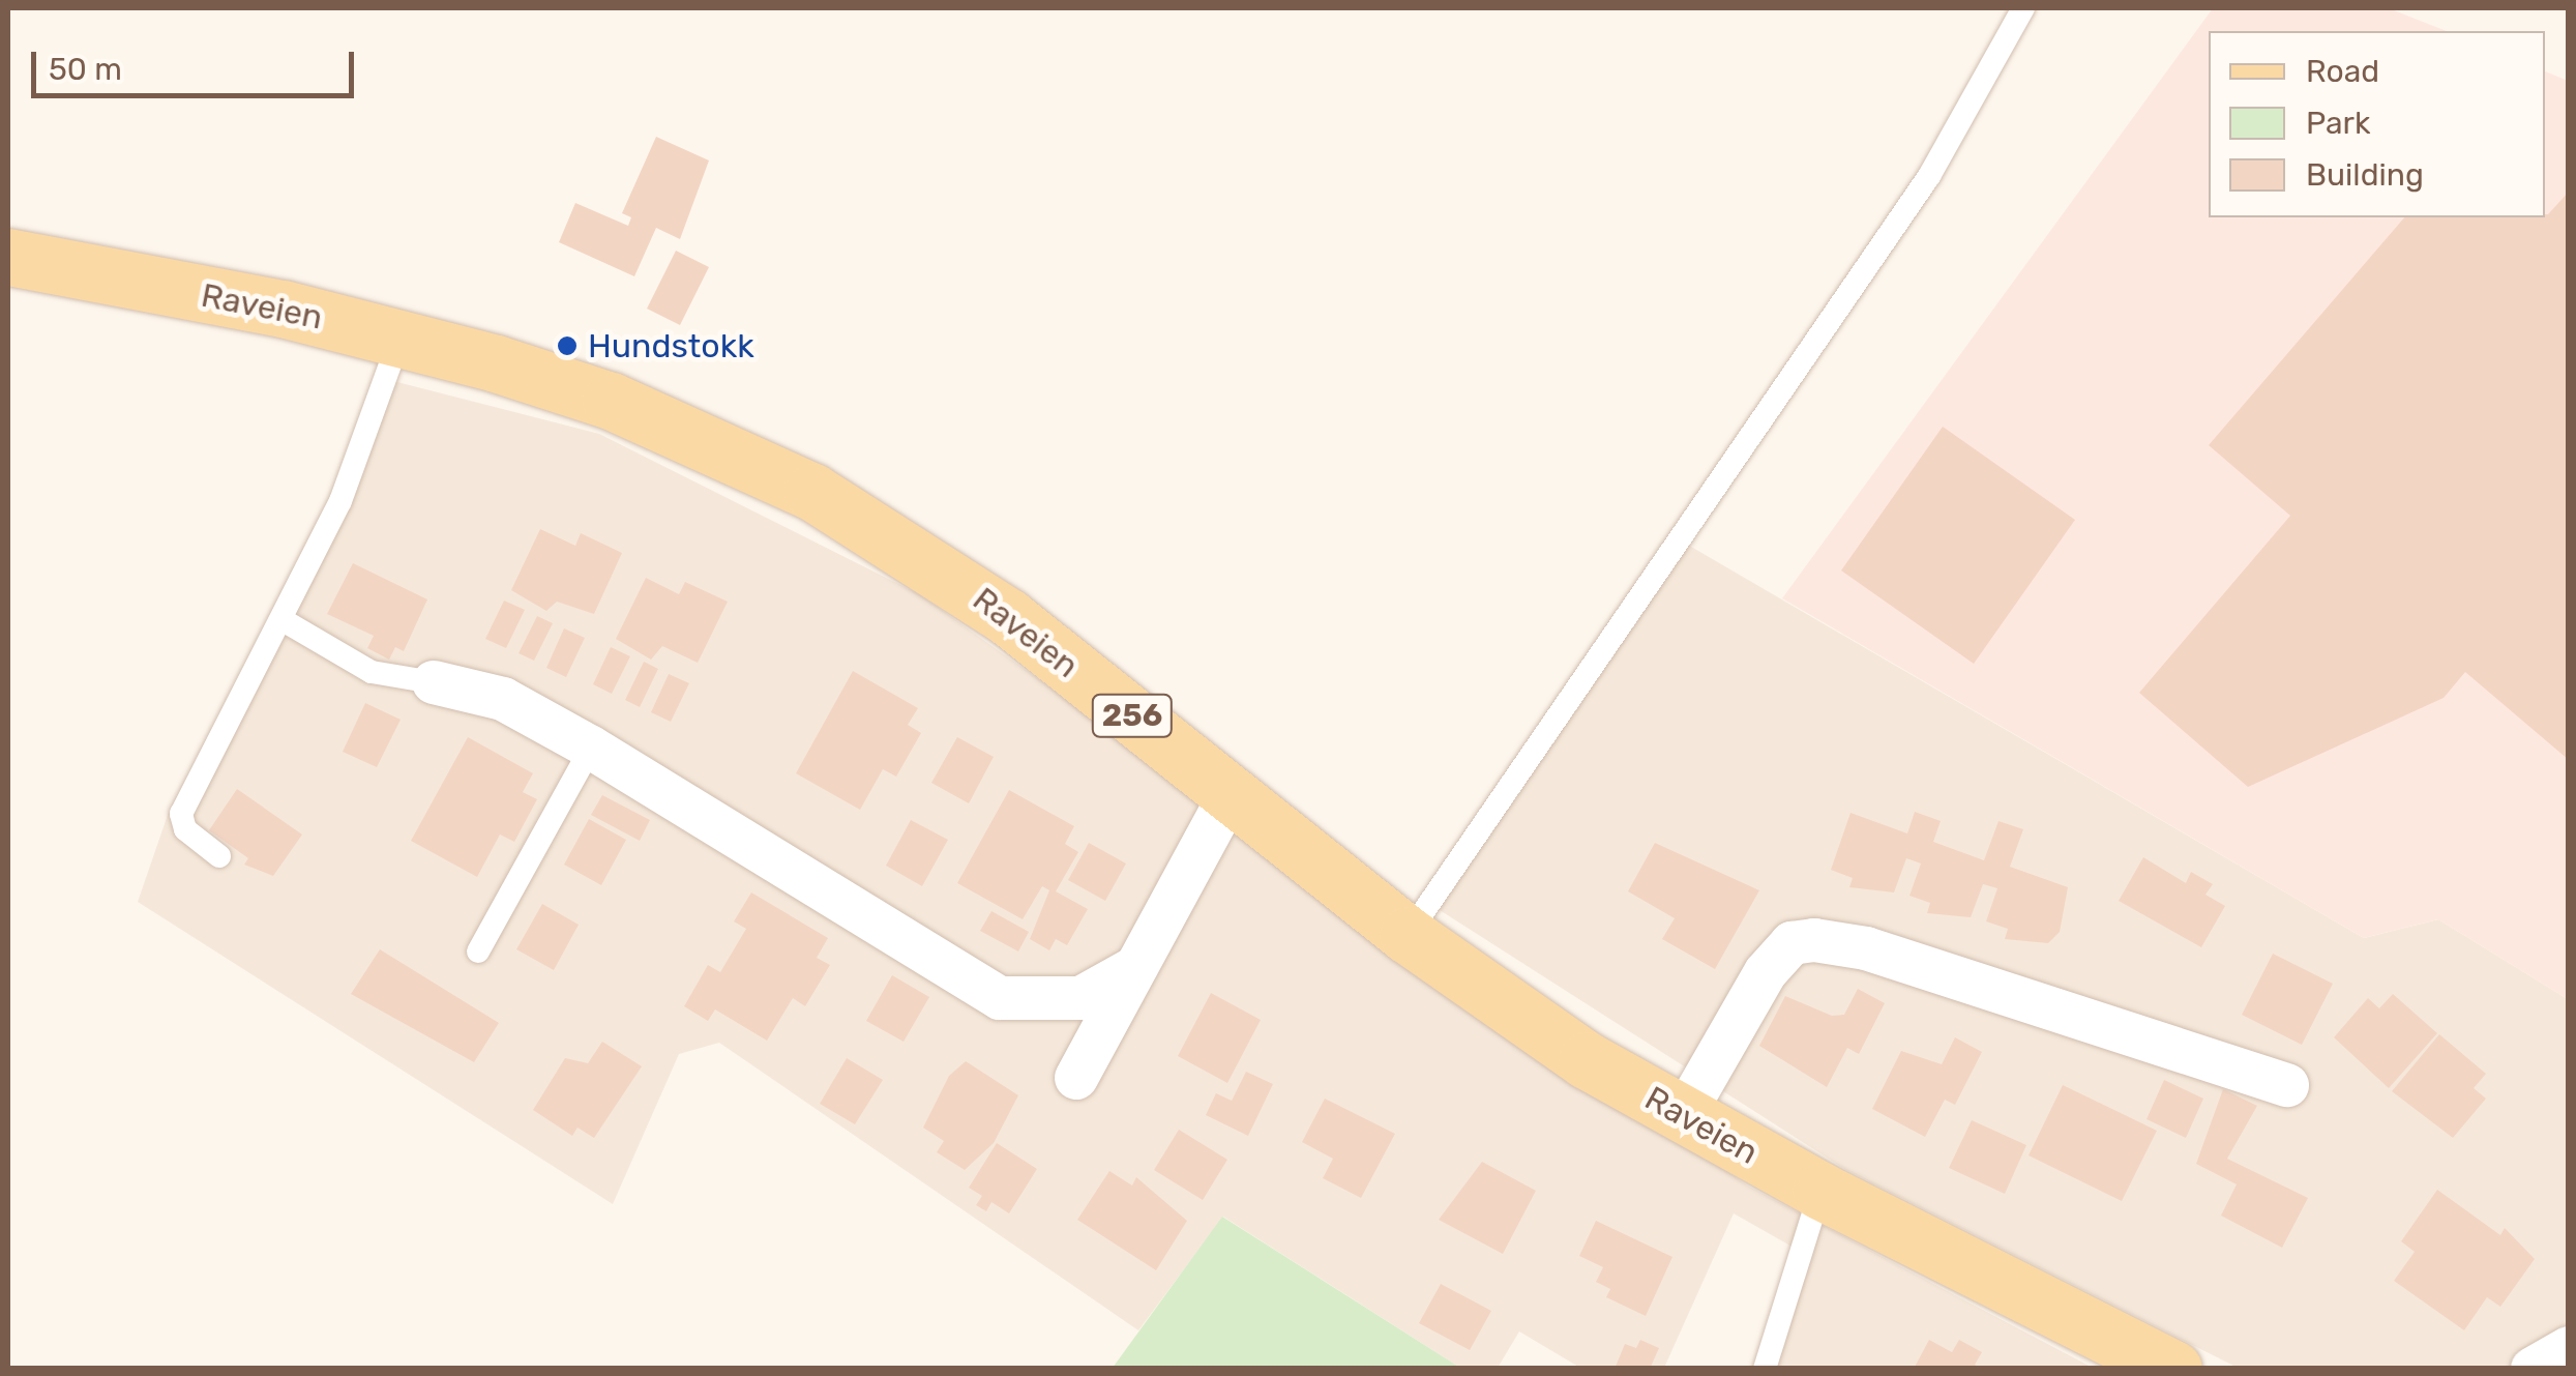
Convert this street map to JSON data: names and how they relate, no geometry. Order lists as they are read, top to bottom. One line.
{"streets":{"main road":["Raveien","256"]},"places":["Hundstokk"],"legend":["Road","Park","Building"],"scale_bar":"50 m"}
